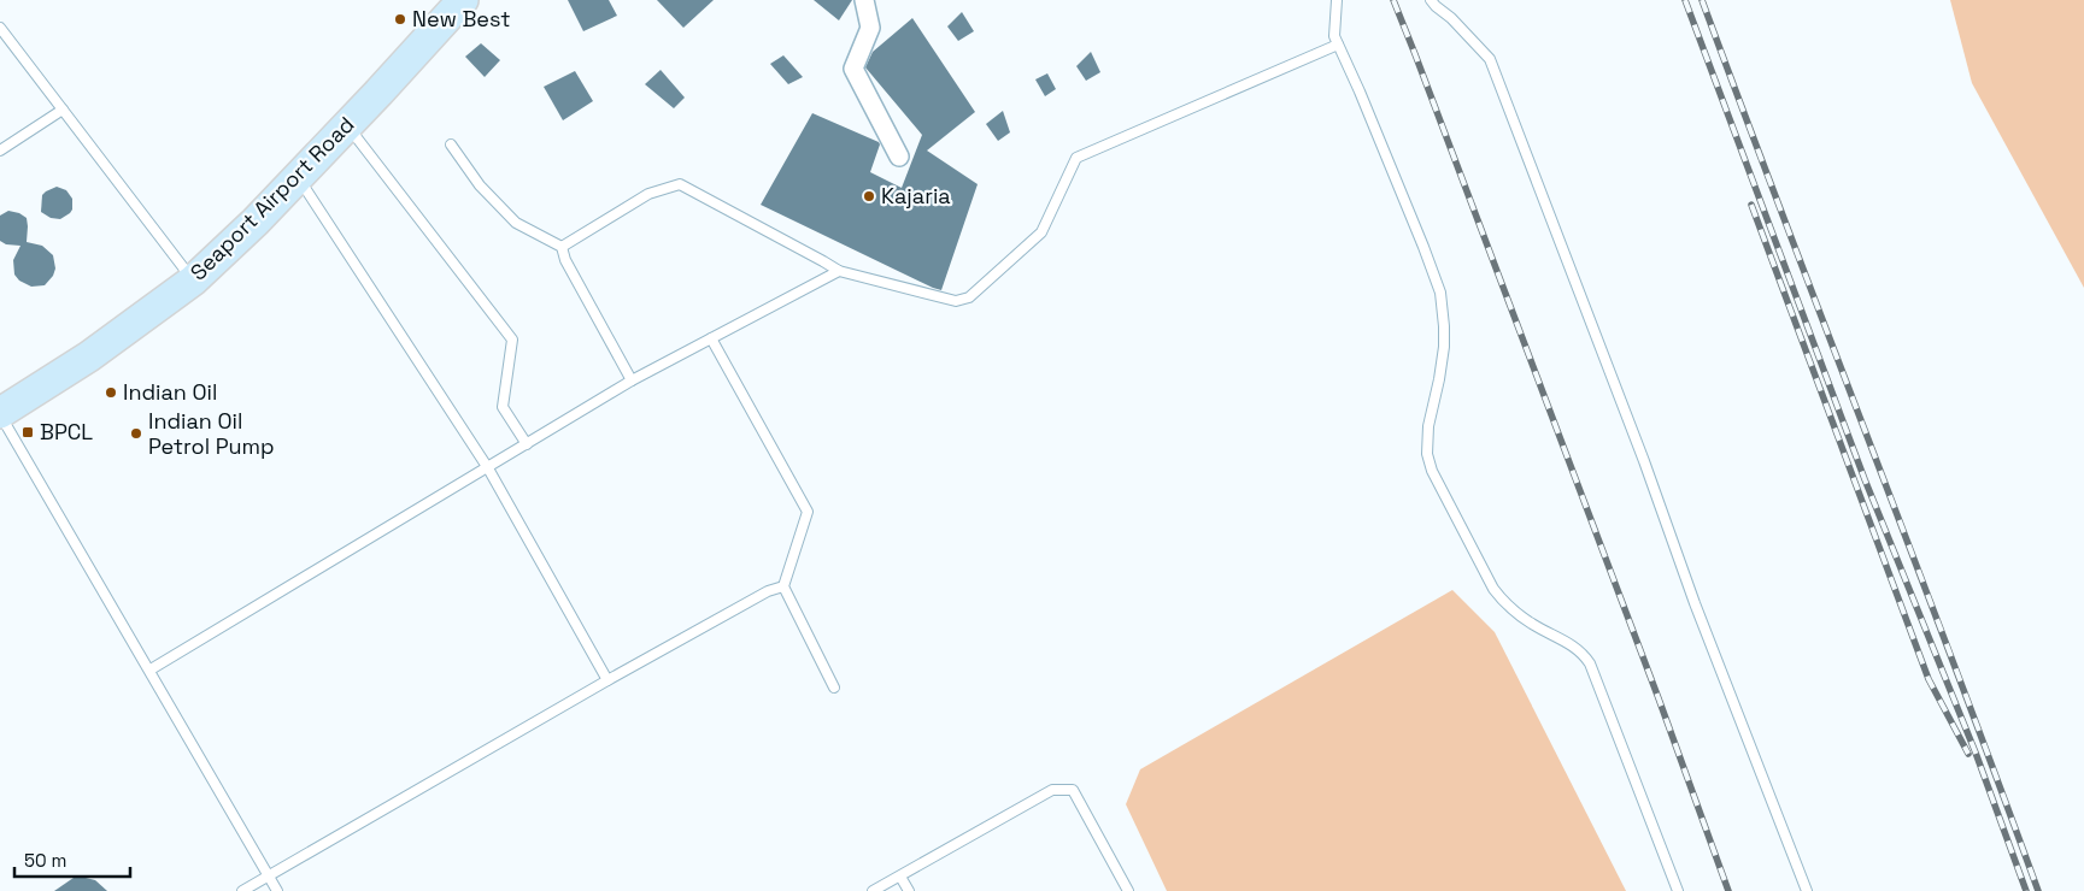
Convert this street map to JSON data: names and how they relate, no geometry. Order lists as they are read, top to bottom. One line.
{"streets":{"main road":["Seaport Airport Road"]},"places":{"other":["New Best","Kajaria","Indian Oil","Indian Oil Petrol Pump"],"transit":["BPCL"]},"scale_bar":"50 m"}
